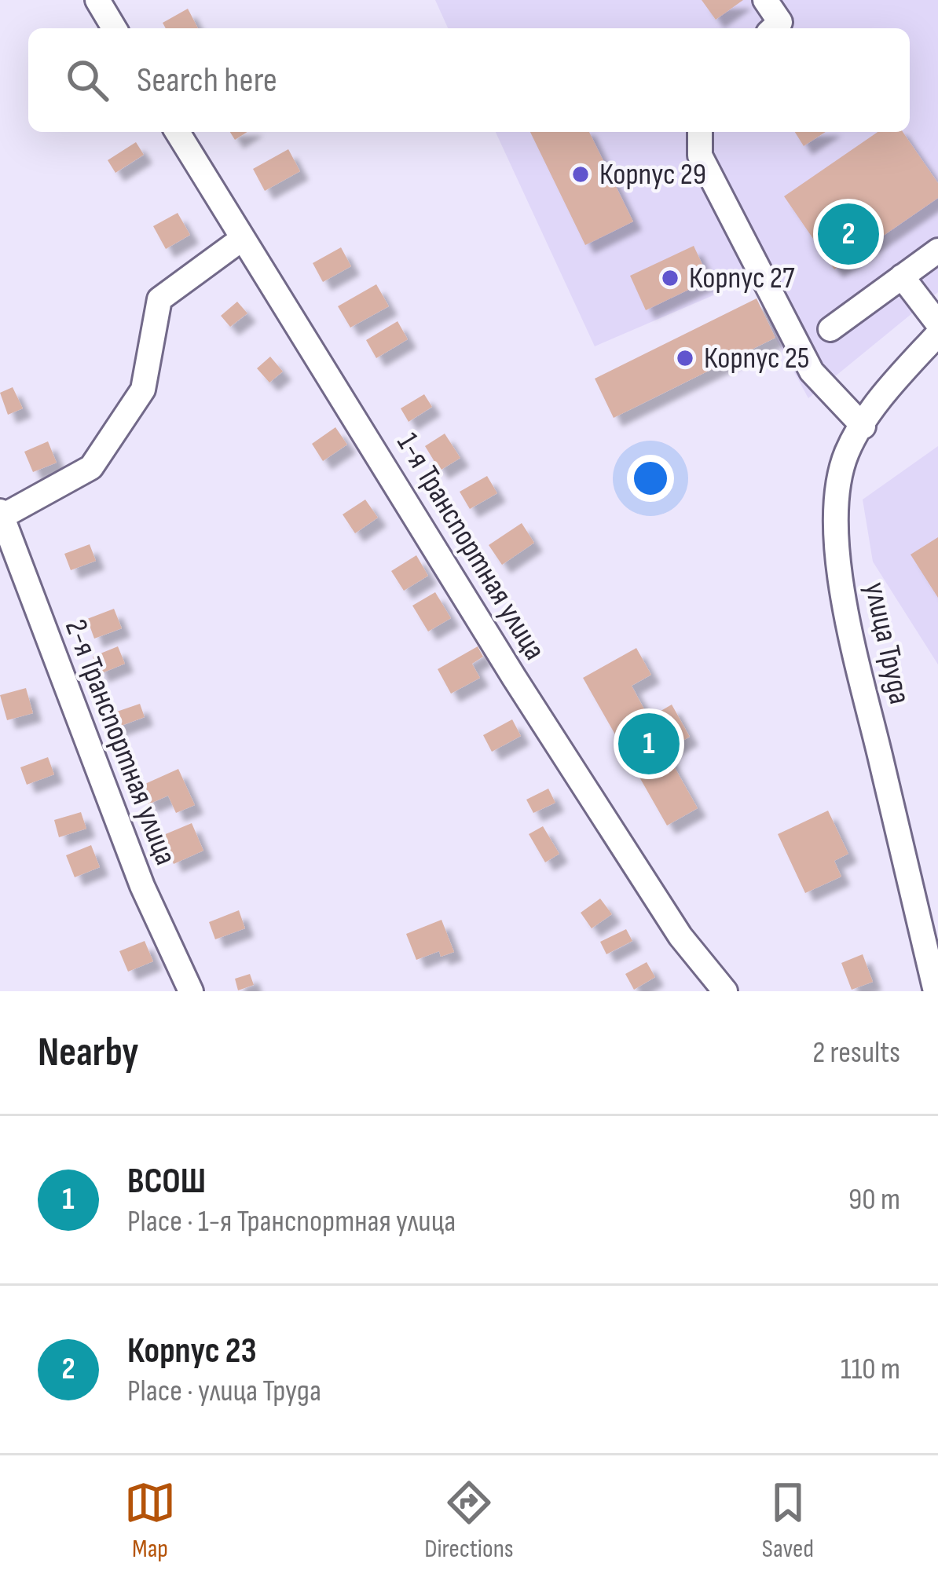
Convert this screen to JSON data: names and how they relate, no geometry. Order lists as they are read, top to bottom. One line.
{"streets":{"street":["1-я Транспортная улица","улица Труда","2-я Транспортная улица"]},"places":["Корпус 29","Корпус 27","Корпус 25"],"page":{"search":"Search here","pins":["2","1"],"heading":["Nearby","2 results"],"list":[{"mark":"1","name":"ВСОШ","note":"Place · 1-я Транспортная улица","value":"90 m"},{"mark":"2","name":"Корпус 23","note":"Place · улица Труда","value":"110 m"}],"nav":["Map","Directions","Saved"]}}
